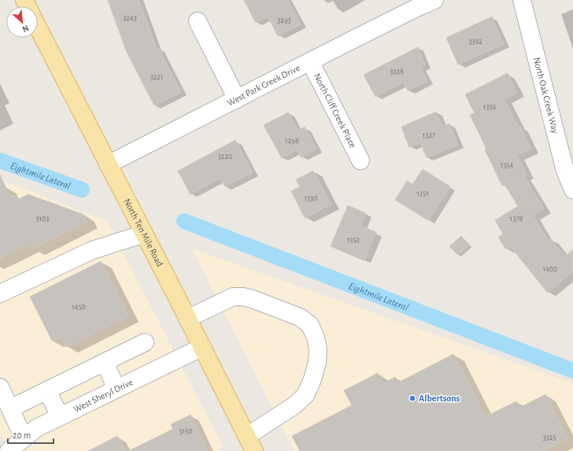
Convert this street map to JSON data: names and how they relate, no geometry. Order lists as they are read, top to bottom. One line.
{"streets":{"main road":["North Ten Mile Road"],"street":["West Park Creek Drive","North Oak Creek Way","North Cliff Creek Place","West Sheryl Drive"]},"crossings":[["West Park Creek Drive","North Cliff Creek Place"],["West Park Creek Drive","North Ten Mile Road"],["North Ten Mile Road","West Sheryl Drive"]],"water":["Eightmile Lateral"],"places":["Albertsons"],"house_numbers":["3243","3293","3382","3328","3221","1336","1327","1298","3220","1354","1351","1330","3103","1378","1352","1400","1450","3150","3325"],"scale_bar":"20 m","north":"bottom right"}
